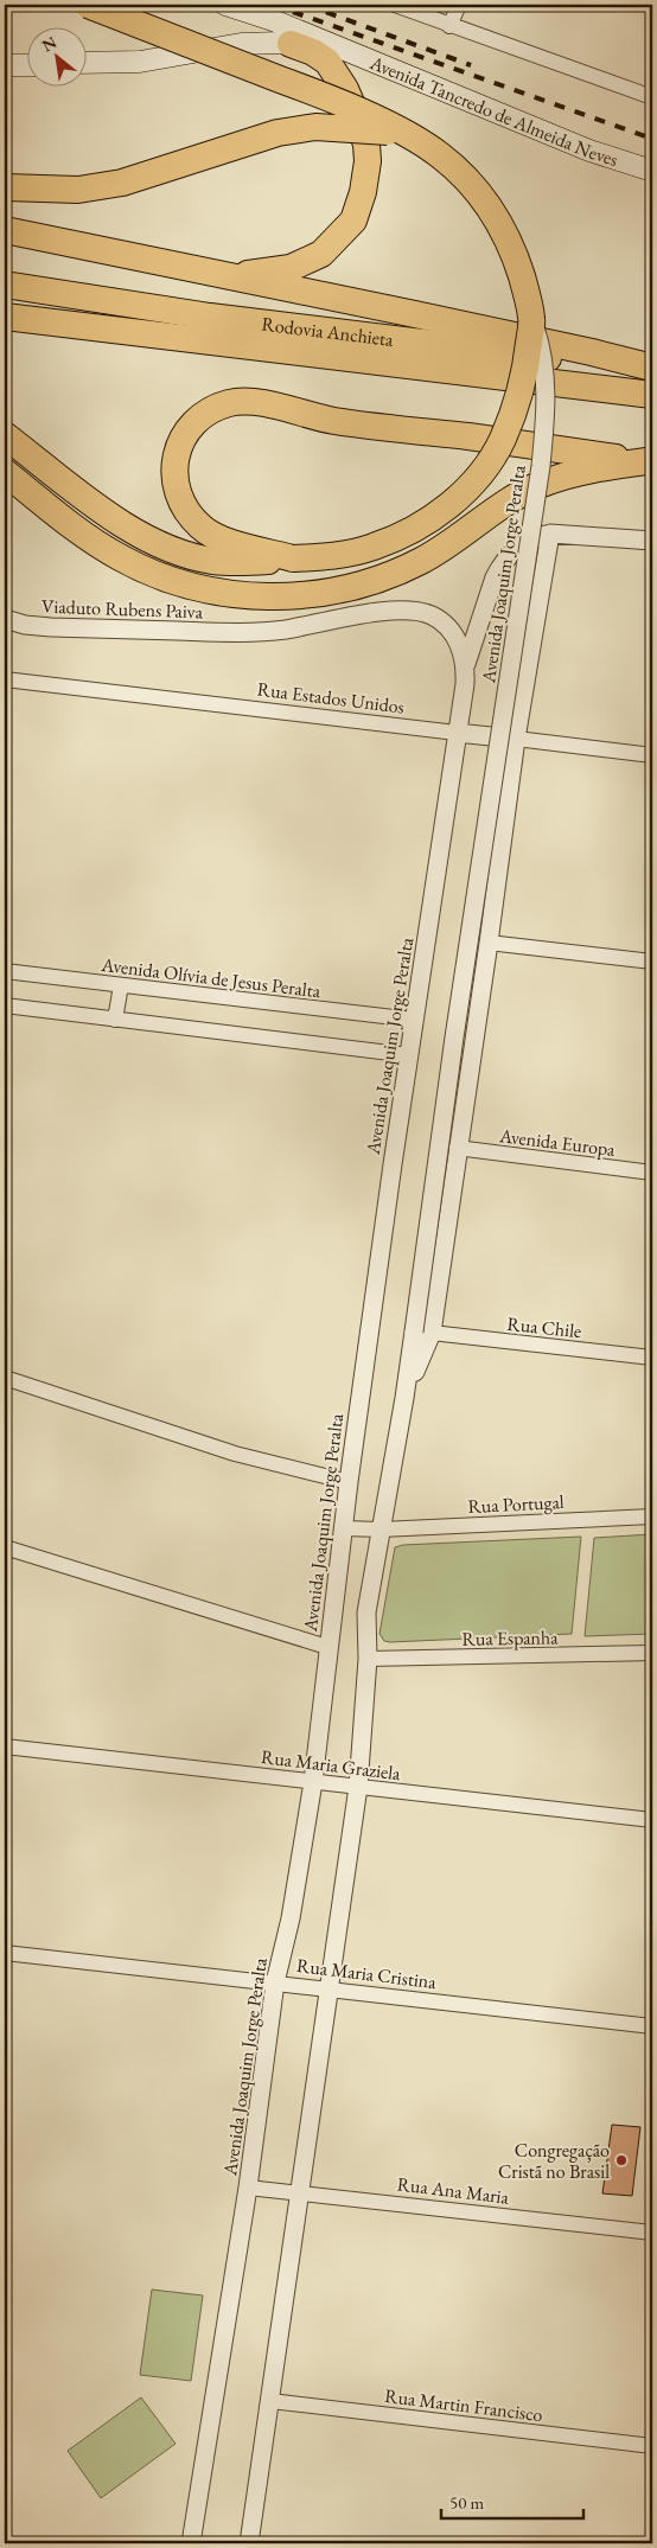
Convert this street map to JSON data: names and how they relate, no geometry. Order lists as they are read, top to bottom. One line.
{"streets":{"highway":["Rodovia Anchieta"],"main road":["Avenida Tancredo de Almeida Neves"],"street":["Avenida Joaquim Jorge Peralta","Viaduto Rubens Paiva","Rua Estados Unidos","Avenida Olívia de Jesus Peralta","Avenida Europa","Rua Chile","Rua Portugal","Rua Espanha","Rua Maria Graziela","Rua Maria Cristina","Rua Ana Maria","Rua Martin Francisco"]},"crossings":[["Avenida Joaquim Jorge Peralta","Viaduto Rubens Paiva"],["Avenida Joaquim Jorge Peralta","Rua Estados Unidos"],["Avenida Joaquim Jorge Peralta","Avenida Olívia de Jesus Peralta"],["Avenida Joaquim Jorge Peralta","Avenida Europa"],["Avenida Joaquim Jorge Peralta","Rua Chile"],["Avenida Joaquim Jorge Peralta","Rua Portugal"],["Avenida Joaquim Jorge Peralta","Rua Espanha"],["Avenida Joaquim Jorge Peralta","Rua Maria Graziela"],["Avenida Joaquim Jorge Peralta","Rua Maria Cristina"],["Avenida Joaquim Jorge Peralta","Rua Ana Maria"],["Avenida Joaquim Jorge Peralta","Rua Martin Francisco"]],"places":["Congregação Cristã no Brasil"],"scale_bar":"50 m","north":"top left"}
